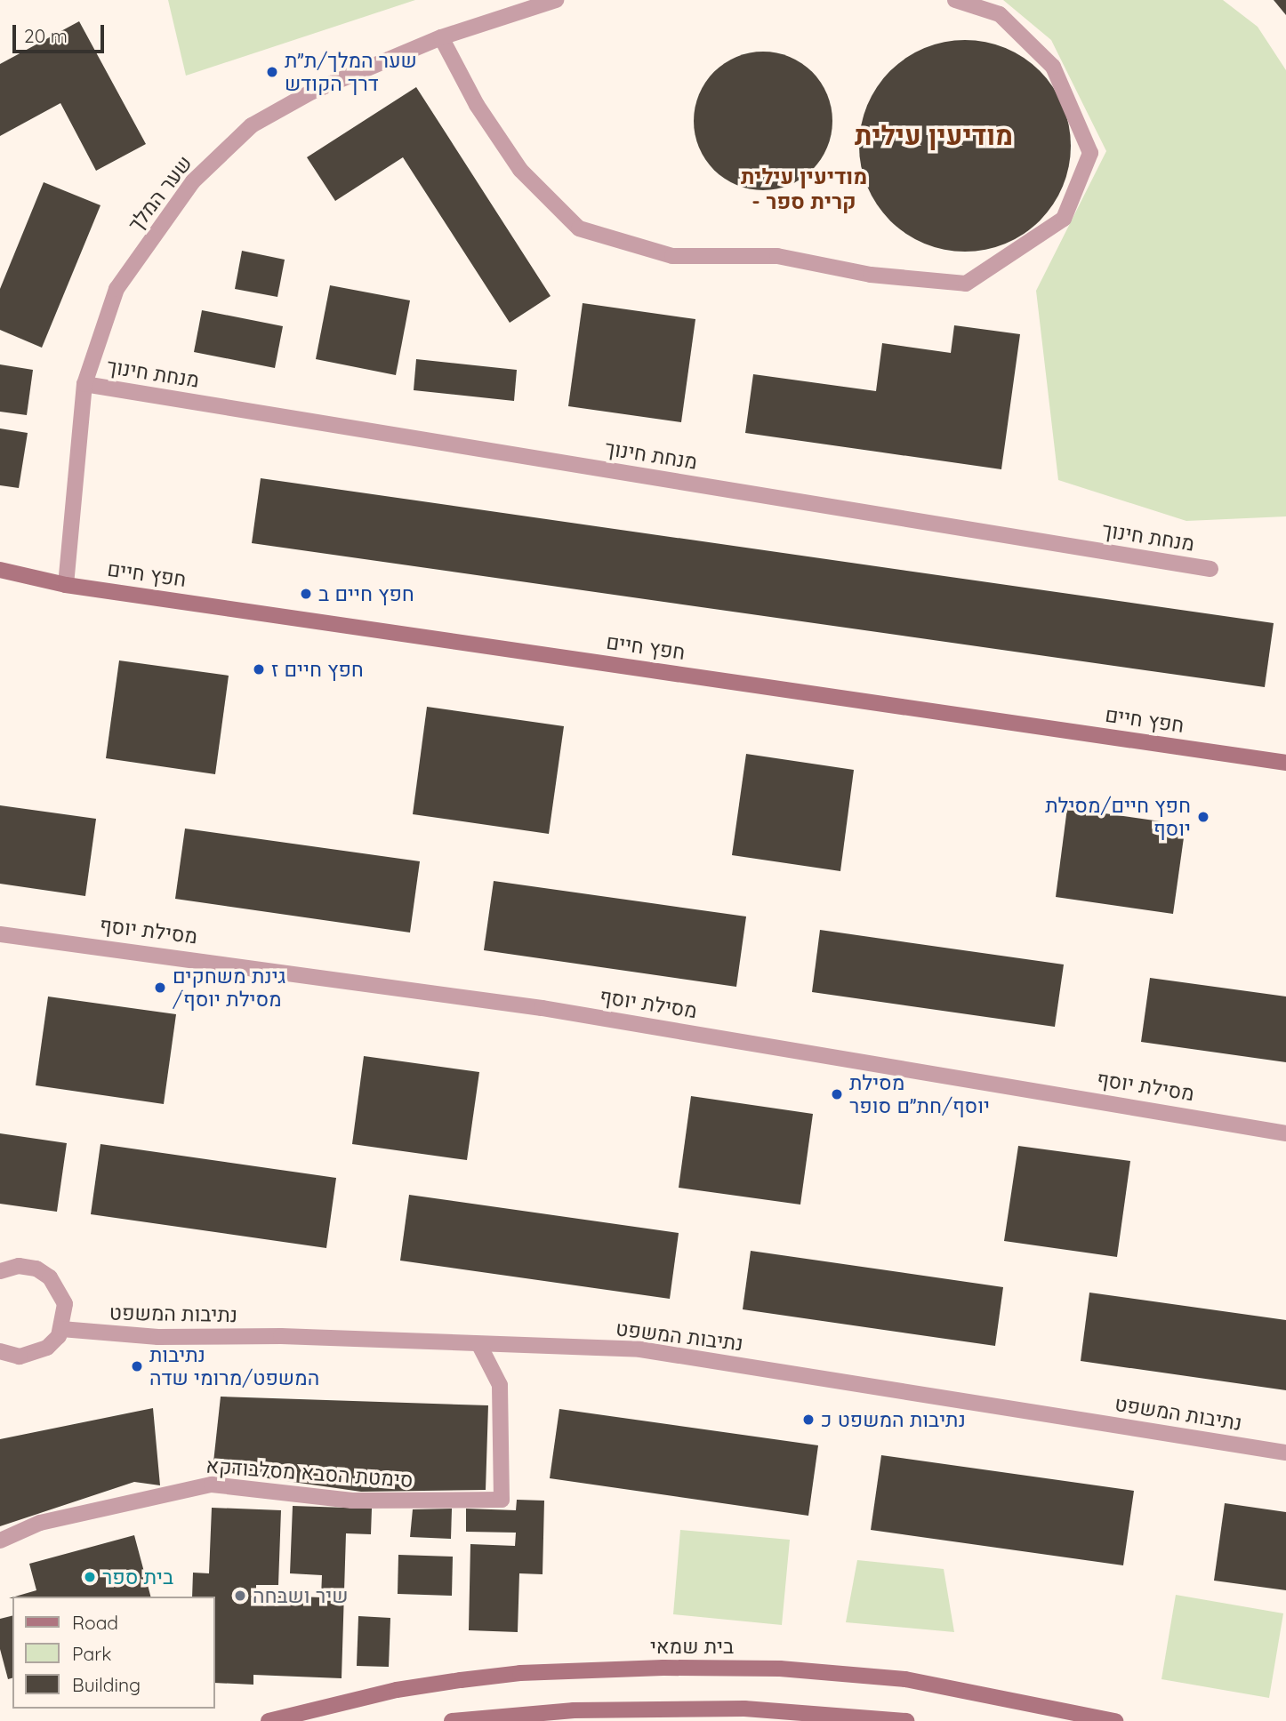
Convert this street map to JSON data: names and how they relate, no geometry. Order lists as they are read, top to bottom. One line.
{"streets":{"street":["שער המלך","מנחת חינוך","חפץ חיים","מסילת יוסף","נתיבות המשפט","סימטת הסבא מסלבודקא","בית שמאי"]},"crossings":[["שער המלך","מנחת חינוך"],["שער המלך","חפץ חיים"],["נתיבות המשפט","סימטת הסבא מסלבודקא"]],"districts":["מודיעין עילית","מודיעין עילית - קרית ספר"],"places":["שער המלך/ת״ת דרך הקודש","חפץ חיים ב","חפץ חיים ז","חפץ חיים/מסילת יוסף","גינת משחקים /מסילת יוסף","מסילת יוסף/חת״ם סופר","נתיבות המשפט/מרומי שדה","נתיבות המשפט כ","בית ספר","שיר ושבחה"],"legend":["Road","Park","Building"],"scale_bar":"20 m"}
